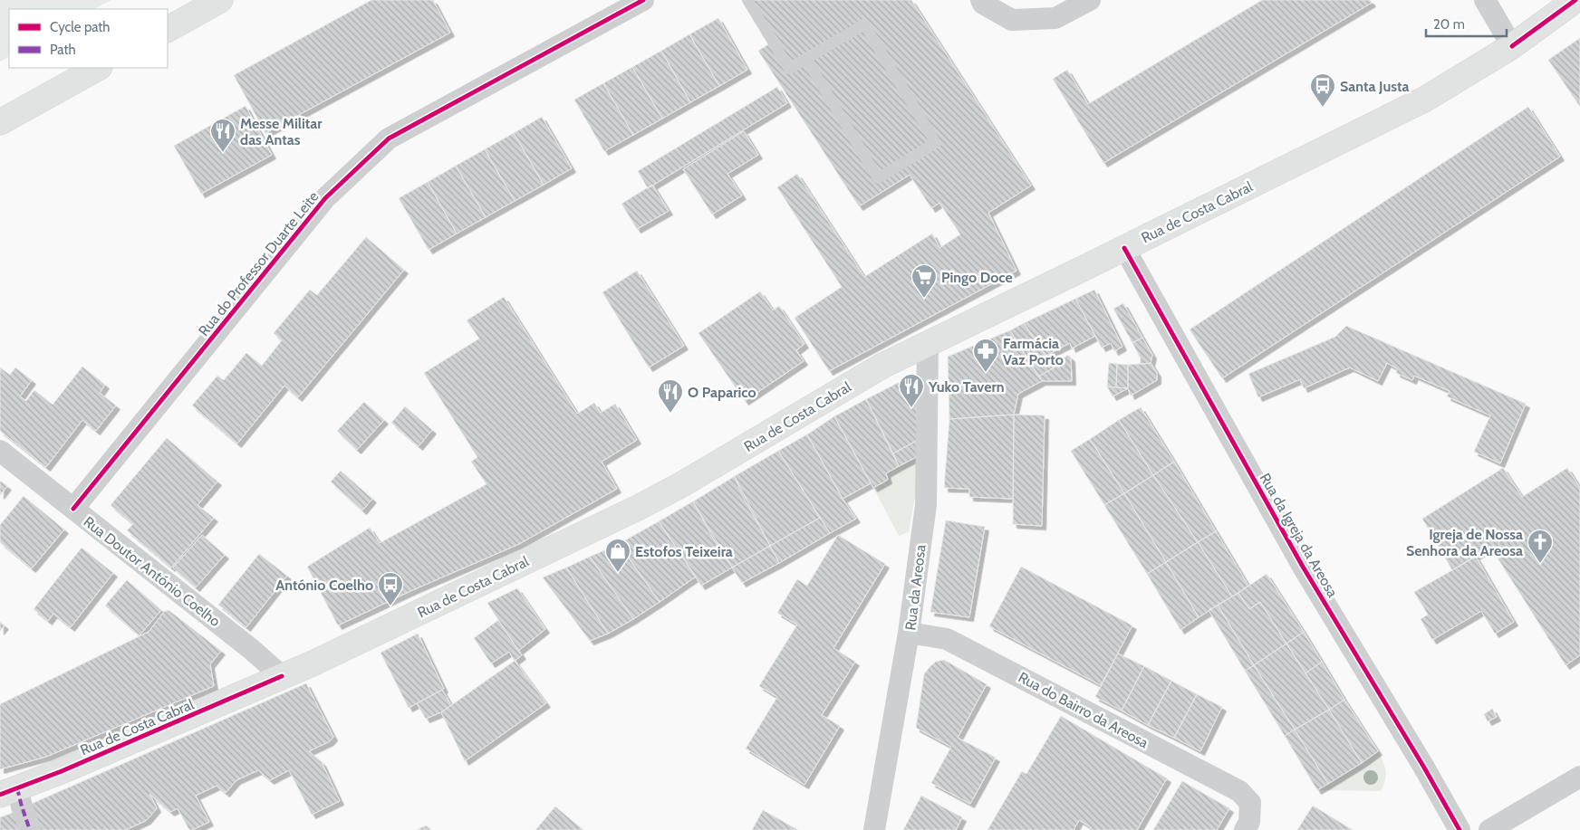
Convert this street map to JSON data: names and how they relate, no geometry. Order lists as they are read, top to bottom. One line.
{"streets":{"main road":["Rua de Costa Cabral"],"street":["Rua do Professor Duarte Leite","Rua da Igreja da Areosa","Rua Doutor António Coelho","Rua da Areosa","Rua do Bairro da Areosa"]},"crossings":[["Rua de Costa Cabral","Rua da Igreja da Areosa"],["Rua de Costa Cabral","Rua Doutor António Coelho"],["Rua de Costa Cabral","Rua da Areosa"],["Rua do Professor Duarte Leite","Rua Doutor António Coelho"],["Rua da Areosa","Rua do Bairro da Areosa"]],"places":{"bus stop":["Santa Justa","António Coelho"],"restaurant":["Messe Militar das Antas","Yuko Tavern","O Paparico"],"supermarket":["Pingo Doce"],"pharmacy":["Farmácia Vaz Porto"],"church":["Igreja de Nossa Senhora da Areosa"],"shop":["Estofos Teixeira"]},"legend":["Cycle path","Path"],"scale_bar":"20 m"}
